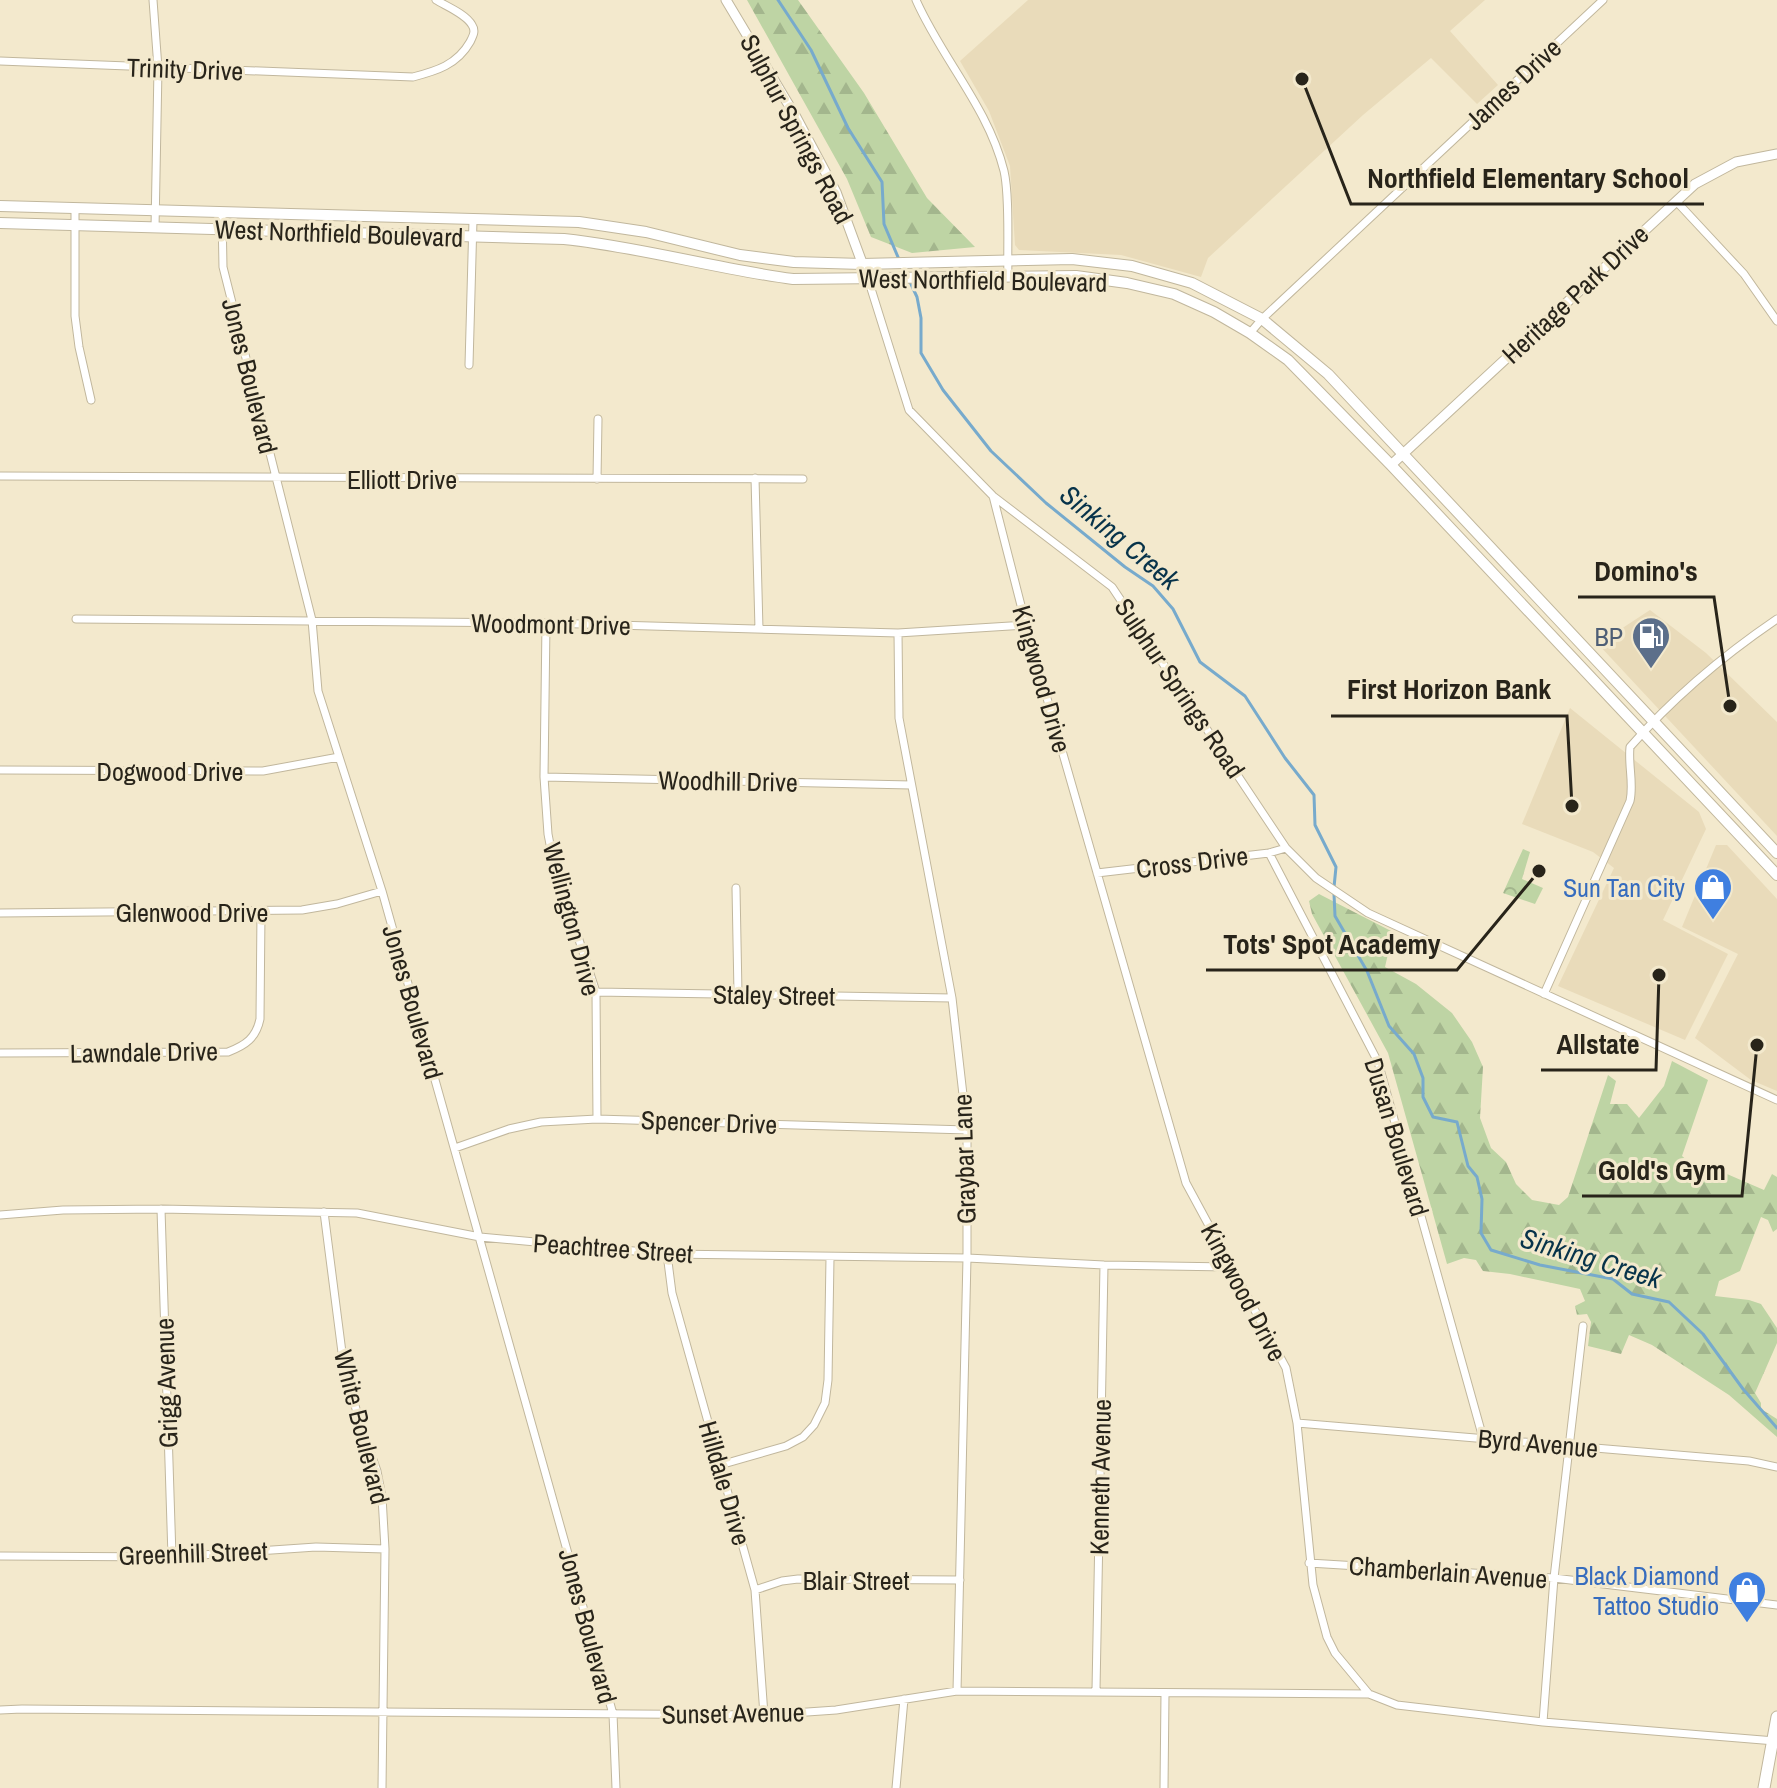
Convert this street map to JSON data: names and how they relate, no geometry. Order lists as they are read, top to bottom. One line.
{"streets":{"main road":["West Northfield Boulevard"],"street":["Trinity Drive","James Drive","Sulphur Springs Road","Heritage Park Drive","Jones Boulevard","Elliott Drive","Woodmont Drive","Kingwood Drive","Dogwood Drive","Woodhill Drive","Cross Drive","Glenwood Drive","Wellington Drive","Staley Street","Lawndale Drive","Spencer Drive","Dusan Boulevard","Graybar Lane","Peachtree Street","Grigg Avenue","White Boulevard","Byrd Avenue","Kenneth Avenue","Hilldale Drive","Greenhill Street","Chamberlain Avenue","Blair Street","Sunset Avenue"]},"crossings":[["James Drive","West Northfield Boulevard"],["Sulphur Springs Road","West Northfield Boulevard"],["Sulphur Springs Road","Kingwood Drive"],["Sulphur Springs Road","Cross Drive"],["West Northfield Boulevard","Heritage Park Drive"],["West Northfield Boulevard","Jones Boulevard"],["Jones Boulevard","Elliott Drive"],["Jones Boulevard","Woodmont Drive"],["Jones Boulevard","Dogwood Drive"],["Jones Boulevard","Glenwood Drive"],["Jones Boulevard","Spencer Drive"],["Jones Boulevard","Peachtree Street"],["Jones Boulevard","Sunset Avenue"],["Woodmont Drive","Kingwood Drive"],["Woodmont Drive","Wellington Drive"],["Woodmont Drive","Graybar Lane"],["Kingwood Drive","Cross Drive"],["Kingwood Drive","Peachtree Street"],["Kingwood Drive","Byrd Avenue"],["Kingwood Drive","Chamberlain Avenue"],["Kingwood Drive","Sunset Avenue"],["Woodhill Drive","Wellington Drive"],["Woodhill Drive","Graybar Lane"],["Cross Drive","Dusan Boulevard"],["Glenwood Drive","Lawndale Drive"],["Wellington Drive","Staley Street"],["Wellington Drive","Spencer Drive"],["Staley Street","Graybar Lane"],["Spencer Drive","Graybar Lane"],["Dusan Boulevard","Byrd Avenue"],["Graybar Lane","Peachtree Street"],["Graybar Lane","Blair Street"],["Graybar Lane","Sunset Avenue"],["Peachtree Street","Grigg Avenue"],["Peachtree Street","White Boulevard"],["Peachtree Street","Kenneth Avenue"],["Peachtree Street","Hilldale Drive"],["Grigg Avenue","Greenhill Street"],["White Boulevard","Greenhill Street"],["White Boulevard","Sunset Avenue"],["Kenneth Avenue","Sunset Avenue"],["Hilldale Drive","Blair Street"],["Hilldale Drive","Sunset Avenue"]],"water":["Sinking Creek"],"places":{"other":["Northfield Elementary School","Domino's","First Horizon Bank","Tots' Spot Academy","Allstate","Gold's Gym"],"fuel station":["BP"],"shop":["Sun Tan City","Black Diamond Tattoo Studio"]}}
